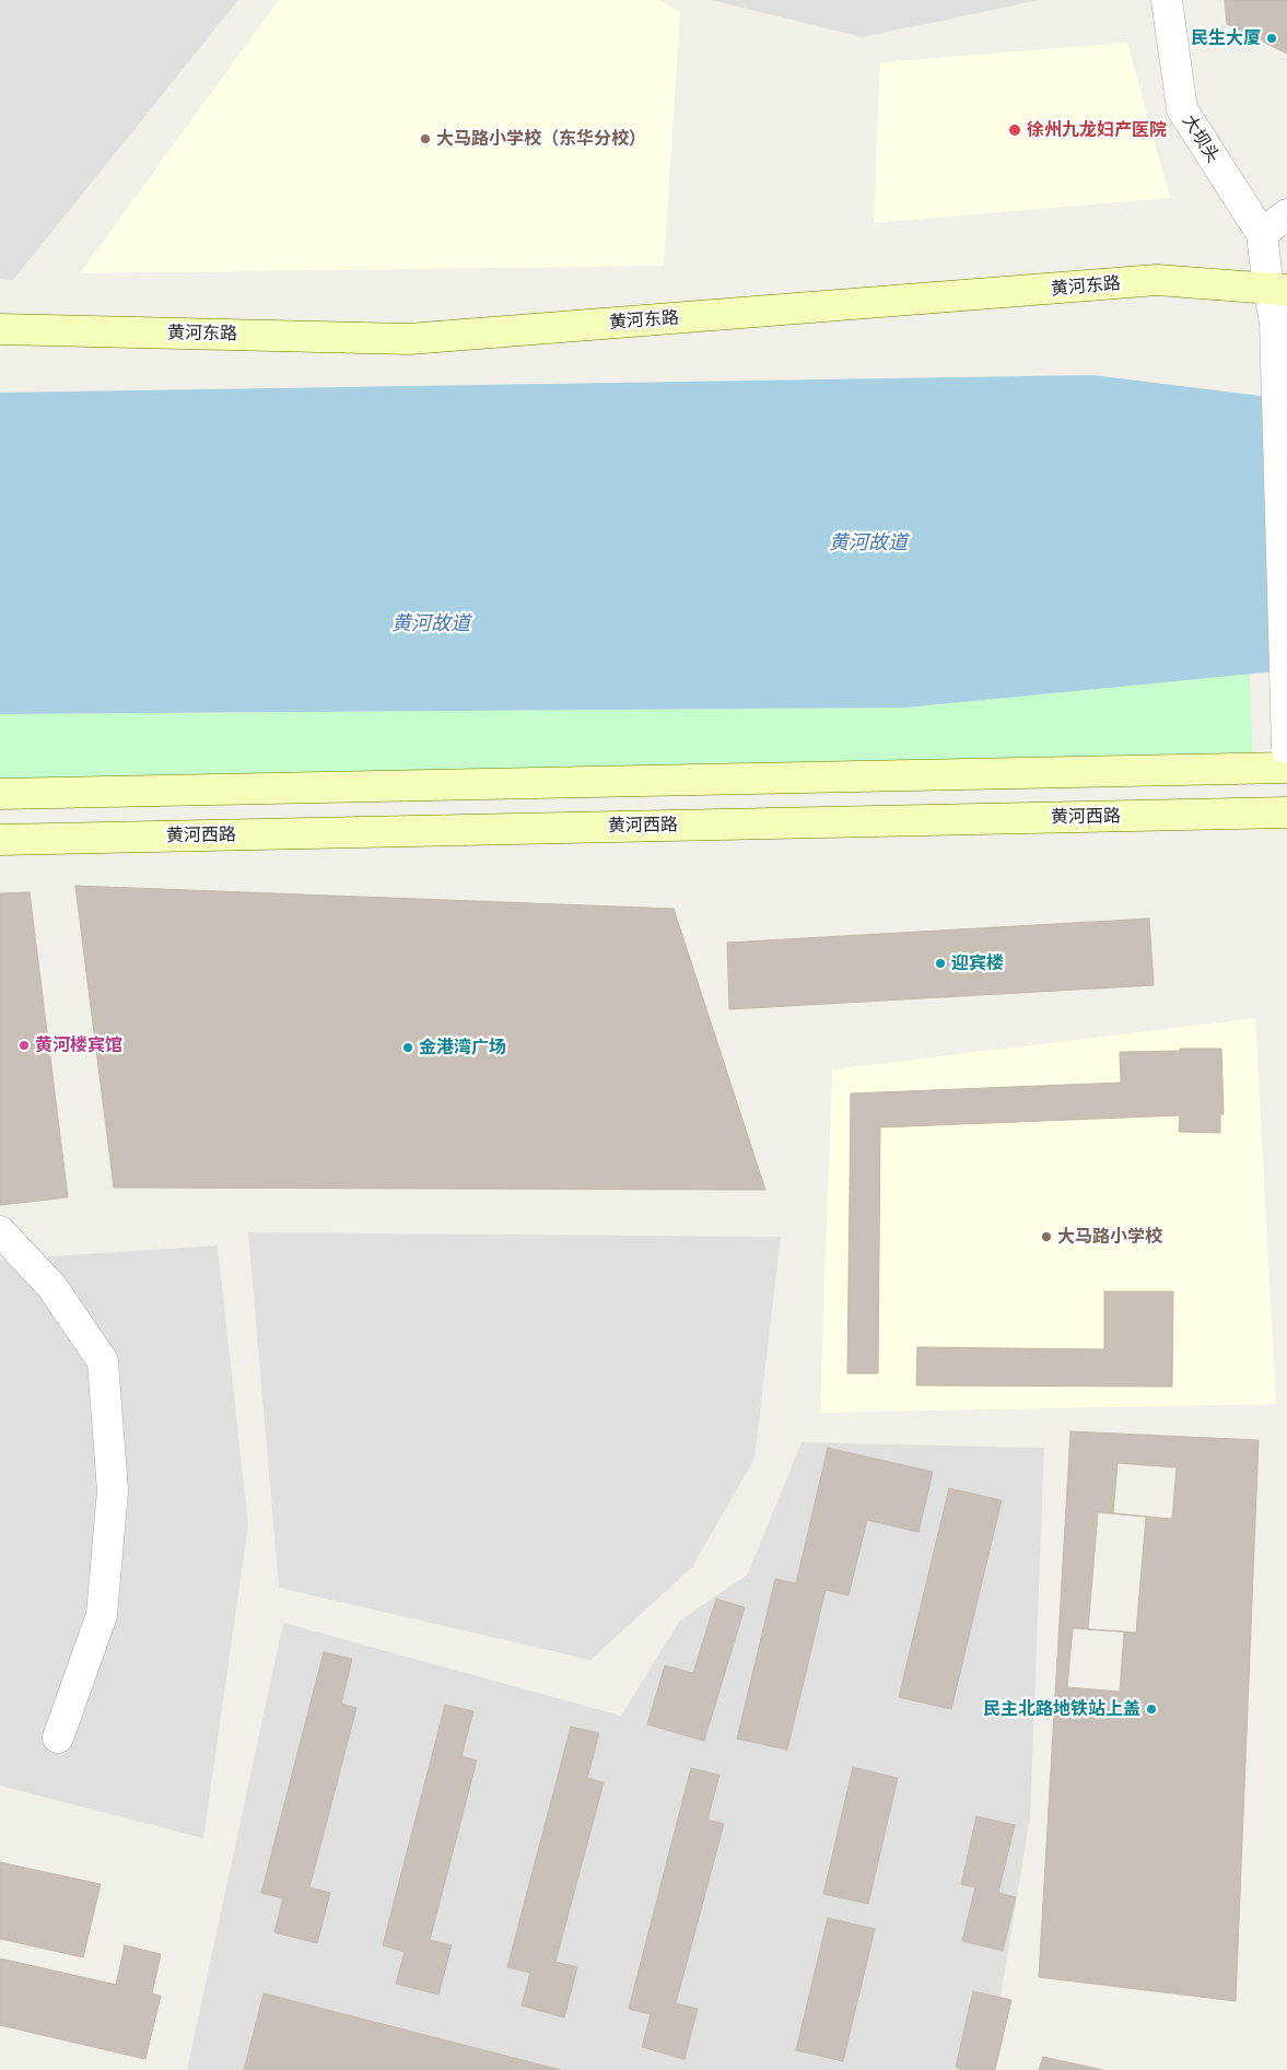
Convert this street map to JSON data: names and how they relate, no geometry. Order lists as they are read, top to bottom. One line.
{"streets":{"main road":["黄河东路","黄河西路"],"street":["大坝头"]},"water":["黄河故道"],"places":["民生大厦","徐州九龙妇产医院","大马路小学校（东华分校）","迎宾楼","黄河楼宾馆","金港湾广场","大马路小学校","民主北路地铁站上盖"]}
